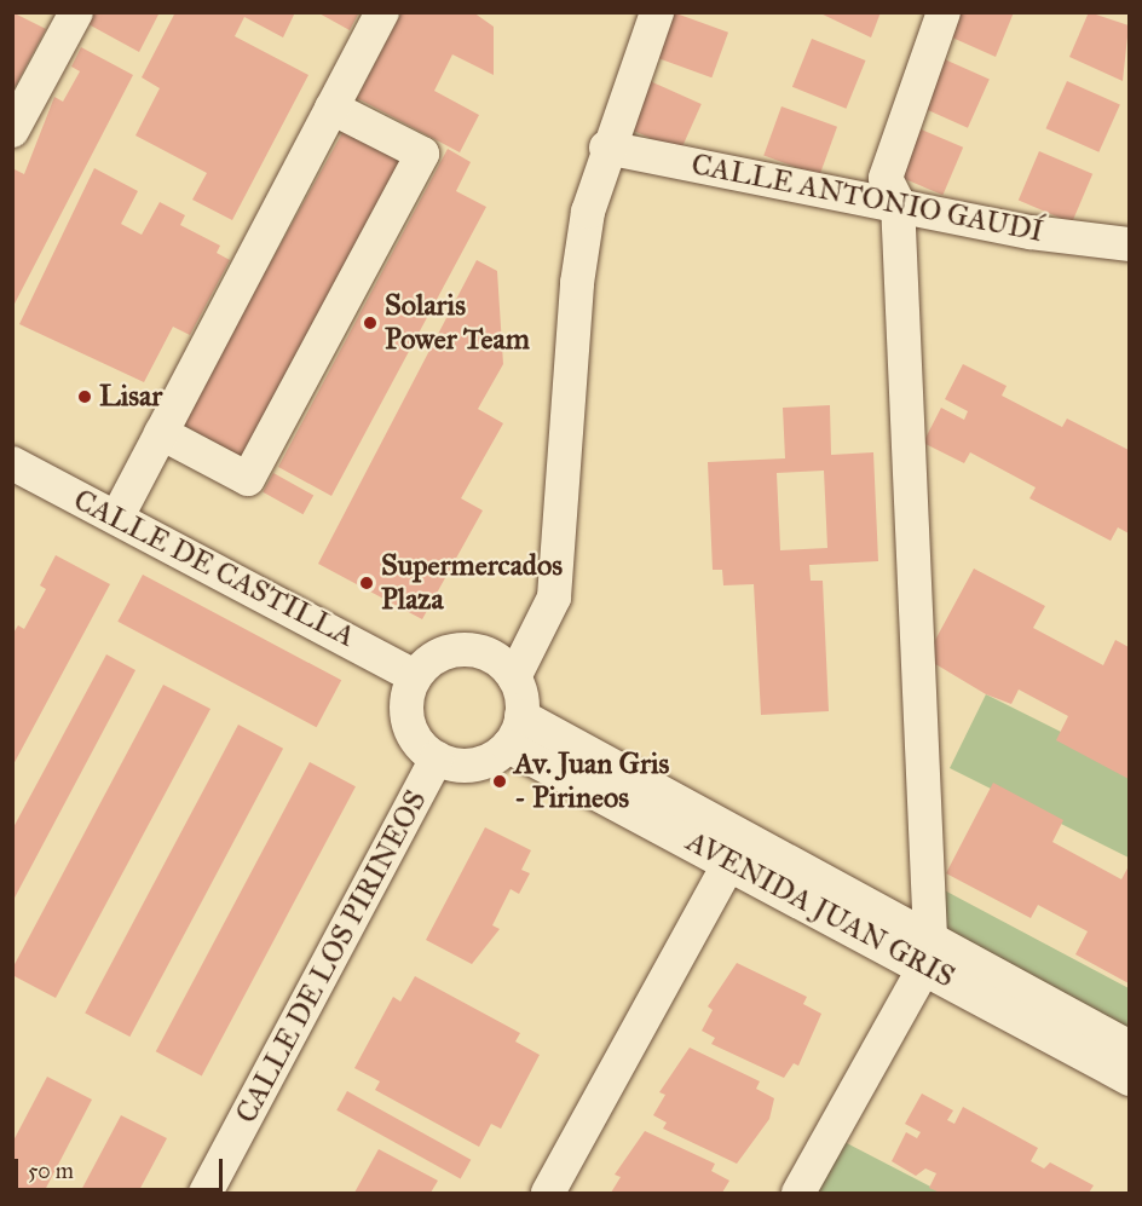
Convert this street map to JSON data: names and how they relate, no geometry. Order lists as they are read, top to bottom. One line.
{"streets":{"street":["CALLE ANTONIO GAUDÍ","CALLE DE CASTILLA","AVENIDA JUAN GRIS","CALLE DE LOS PIRINEOS"]},"crossings":[["CALLE DE CASTILLA","AVENIDA JUAN GRIS"],["CALLE DE CASTILLA","CALLE DE LOS PIRINEOS"],["AVENIDA JUAN GRIS","CALLE DE LOS PIRINEOS"]],"places":["Solaris Power Team","Lisar","Supermercados Plaza","Av. Juan Gris - Pirineos"],"scale_bar":"50 m"}
